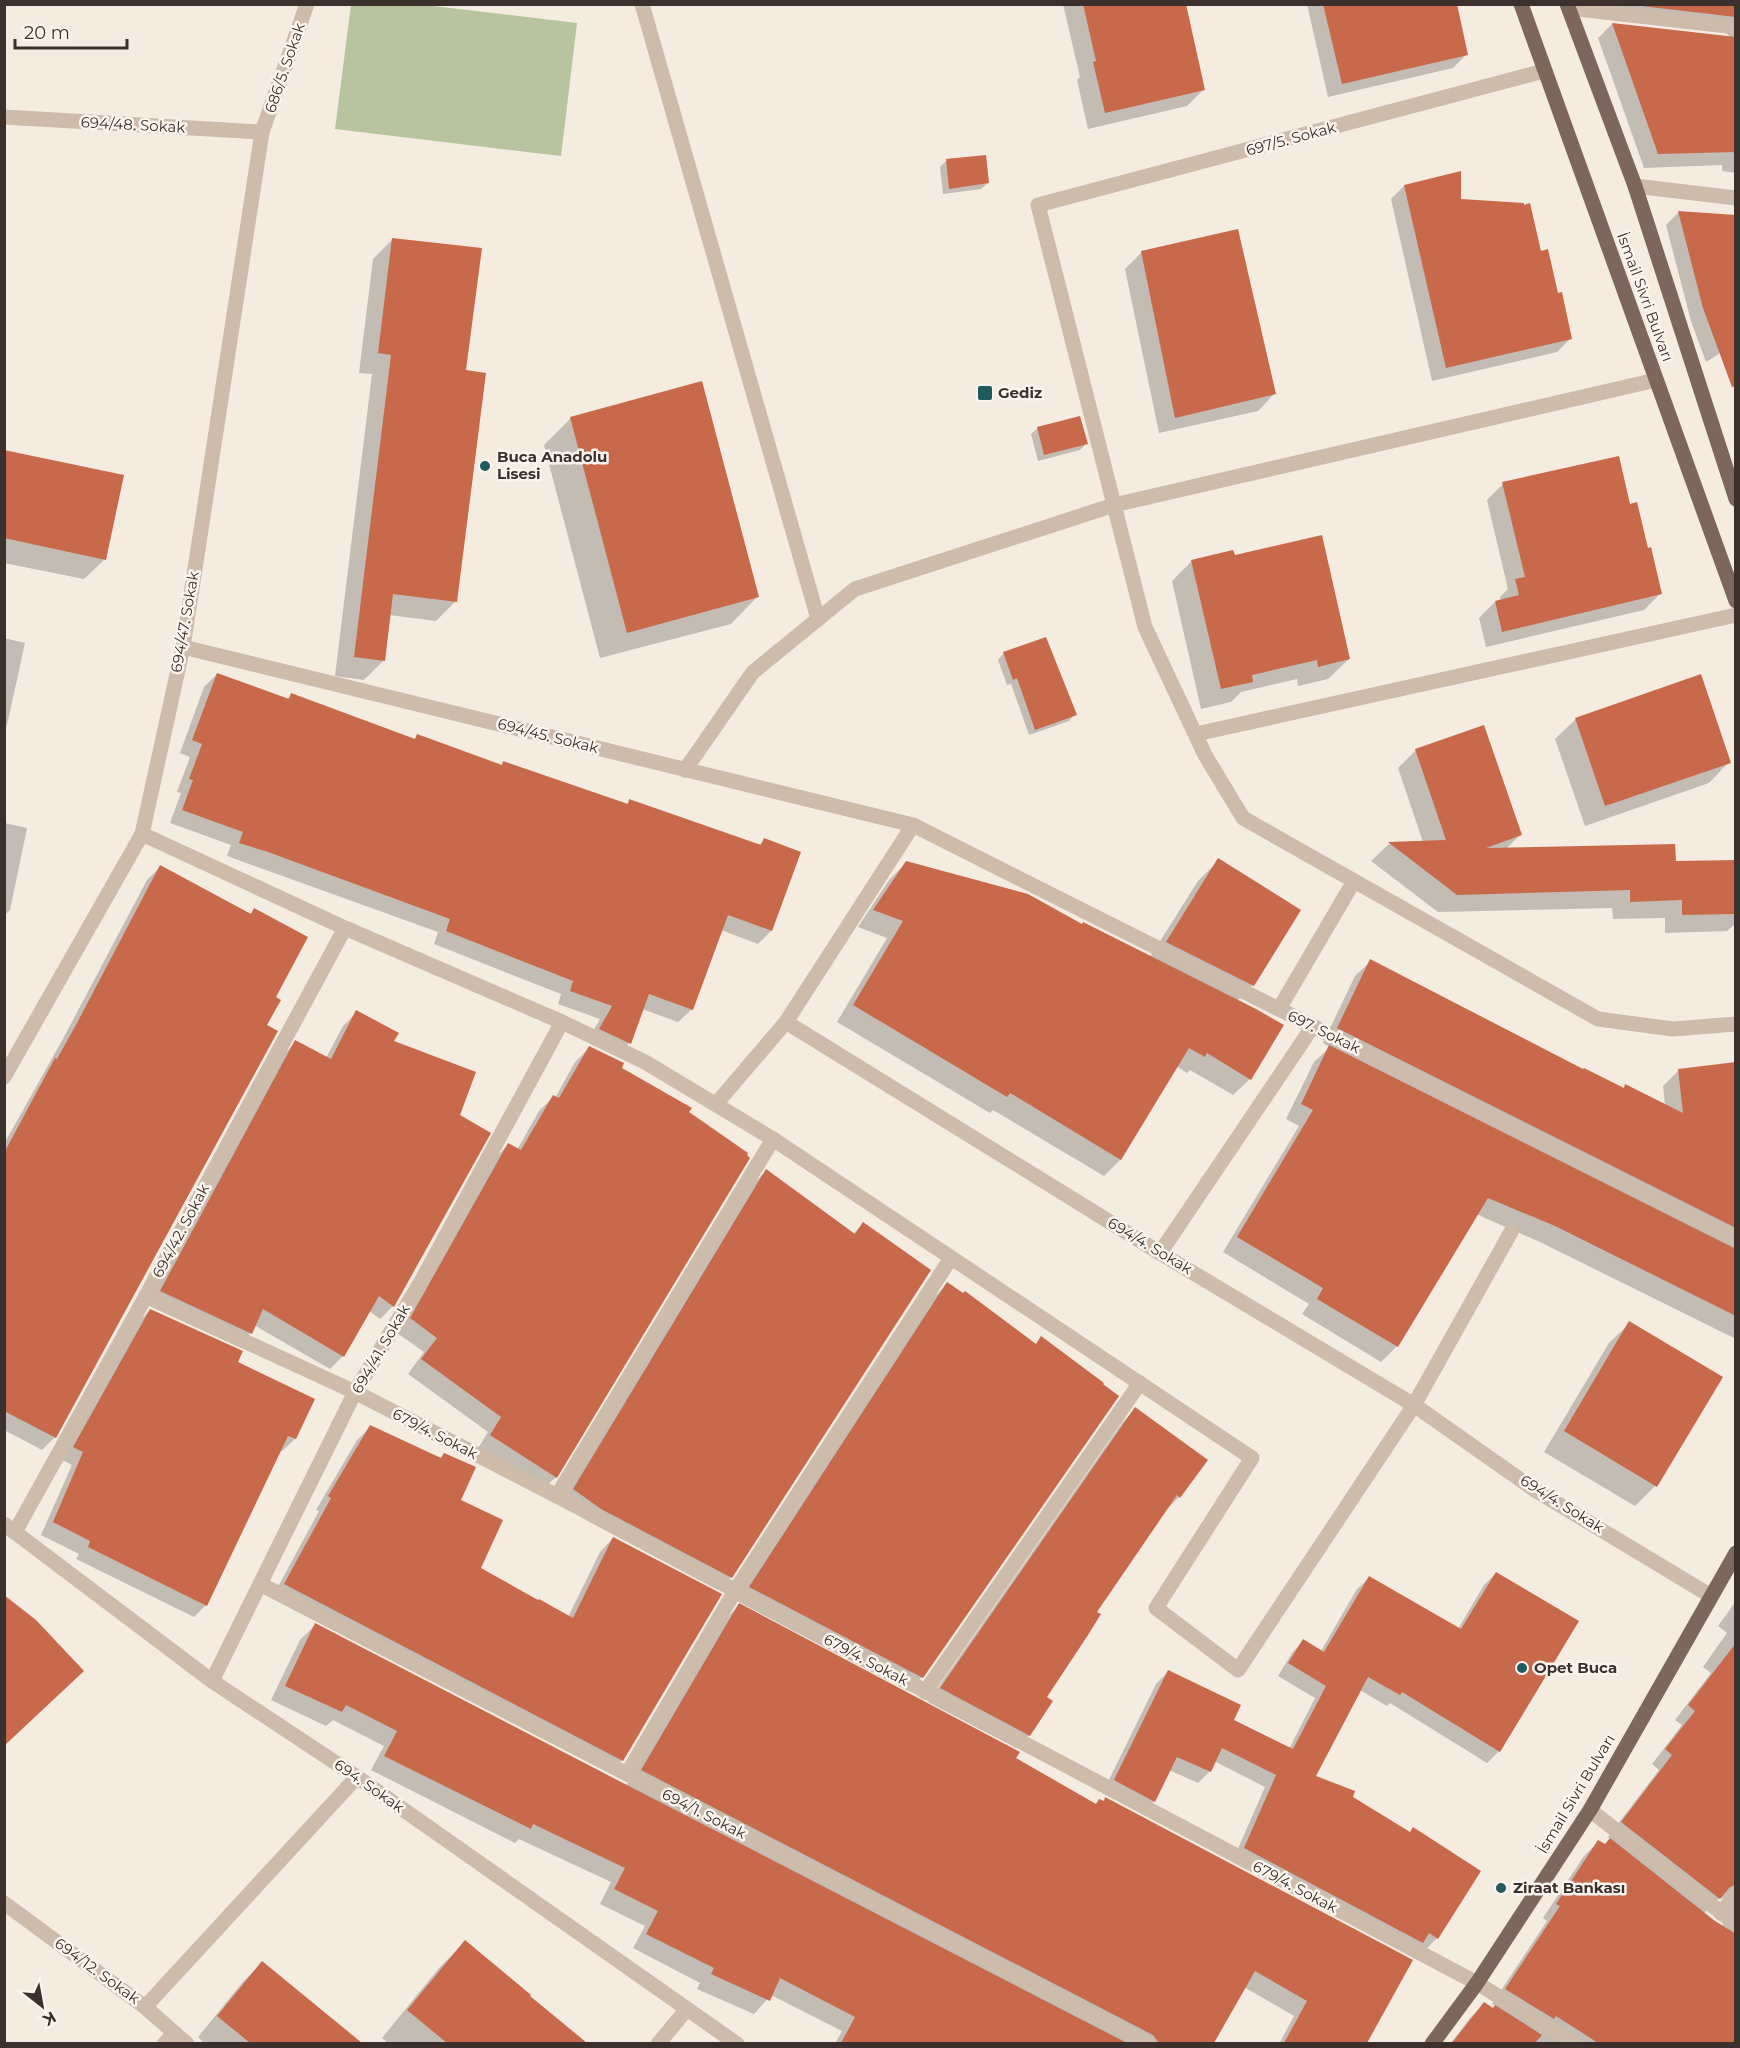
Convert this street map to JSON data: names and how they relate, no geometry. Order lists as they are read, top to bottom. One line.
{"streets":{"main road":["İsmail Sivri Bulvarı"],"street":["686/5. Sokak","694/48. Sokak","697/5. Sokak","694/47. Sokak","694/45. Sokak","697. Sokak","694/42. Sokak","694/4. Sokak","694/41. Sokak","679/4. Sokak","694. Sokak","694/1. Sokak","694/12. Sokak"]},"crossings":[["686/5. Sokak","694/48. Sokak"],["686/5. Sokak","694/47. Sokak"],["694/48. Sokak","694/47. Sokak"],["697/5. Sokak","İsmail Sivri Bulvarı"],["İsmail Sivri Bulvarı","694/4. Sokak"],["İsmail Sivri Bulvarı","679/4. Sokak"],["694/47. Sokak","694/45. Sokak"],["694/45. Sokak","697. Sokak"],["694/42. Sokak","679/4. Sokak"],["694/42. Sokak","694. Sokak"],["694/41. Sokak","679/4. Sokak"],["694/41. Sokak","694. Sokak"],["694/41. Sokak","694/1. Sokak"]],"places":{"transit":["Gediz"],"other":["Buca Anadolu Lisesi","Opet Buca","Ziraat Bankası"]},"scale_bar":"20 m","north":"bottom right"}
